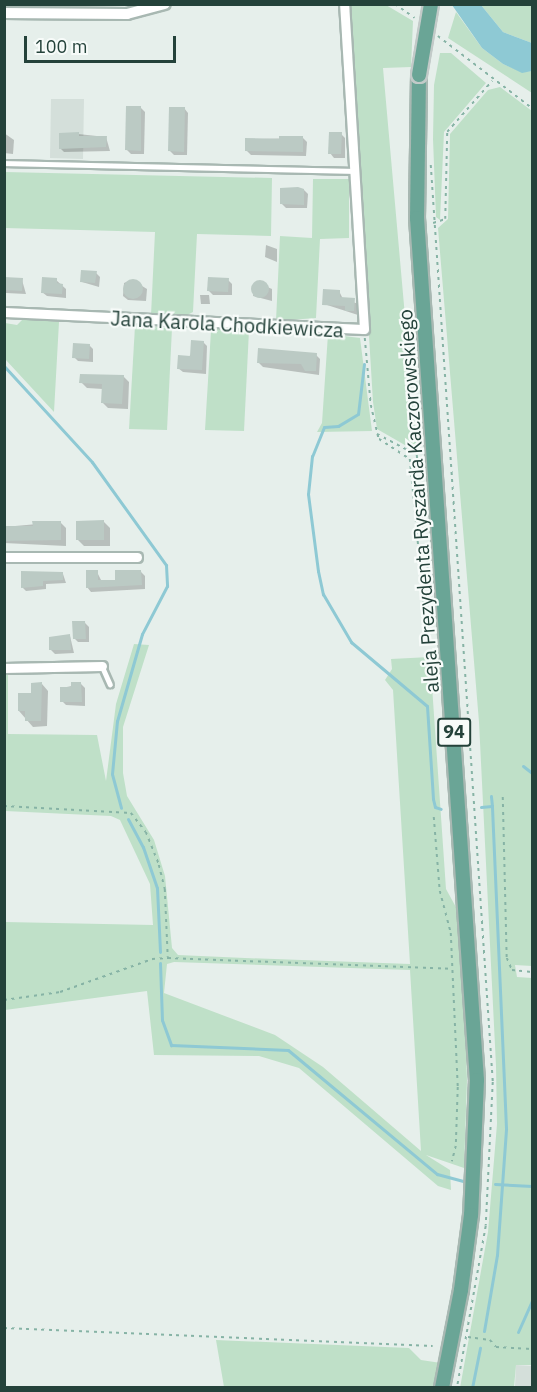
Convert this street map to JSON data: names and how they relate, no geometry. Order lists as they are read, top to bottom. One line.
{"streets":{"main road":["aleja Prezydenta Ryszarda Kaczorowskiego","94"],"street":["Jana Karola Chodkiewicza"]},"scale_bar":"100 m"}
